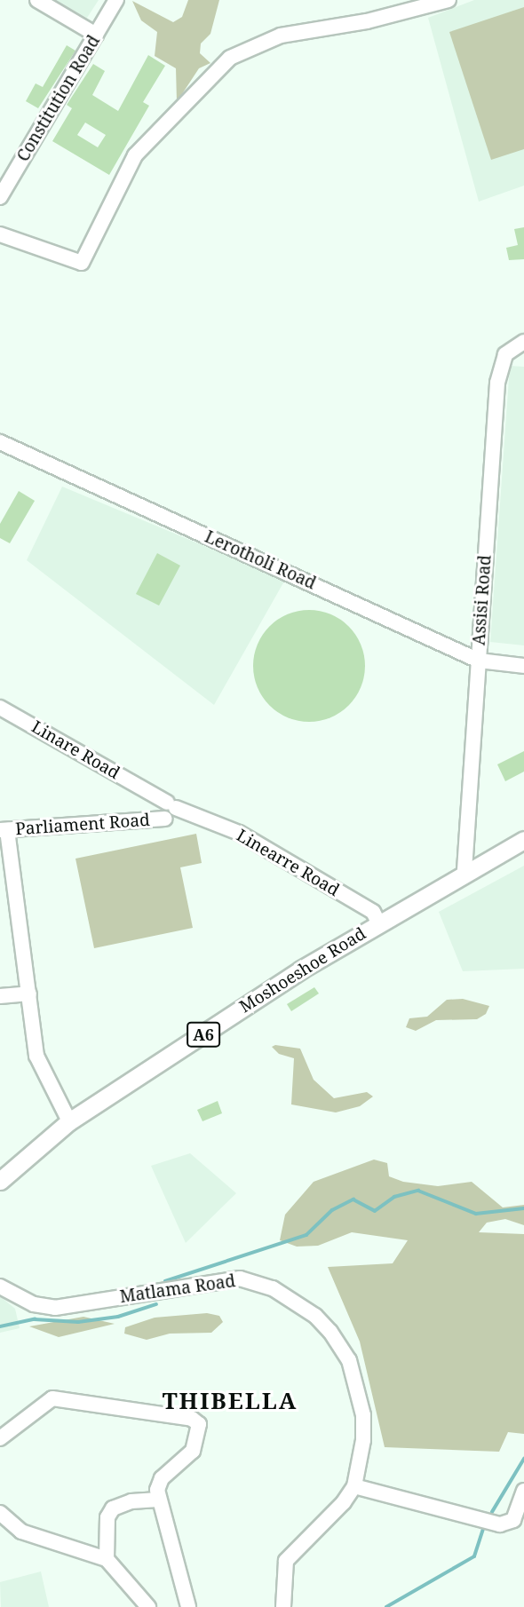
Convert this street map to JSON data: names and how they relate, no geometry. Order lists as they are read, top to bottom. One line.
{"streets":{"main road":["Moshoeshoe Road","A6"],"street":["Constitution Road","Lerotholi Road","Assisi Road","Linare Road","Parliament Road","Linearre Road","Matlama Road"]},"crossings":[["Lerotholi Road","Assisi Road"],["Assisi Road","Moshoeshoe Road"],["Linare Road","Parliament Road"],["Linare Road","Linearre Road"],["Parliament Road","Linearre Road"],["Linearre Road","Moshoeshoe Road"]],"districts":["THIBELLA"]}
